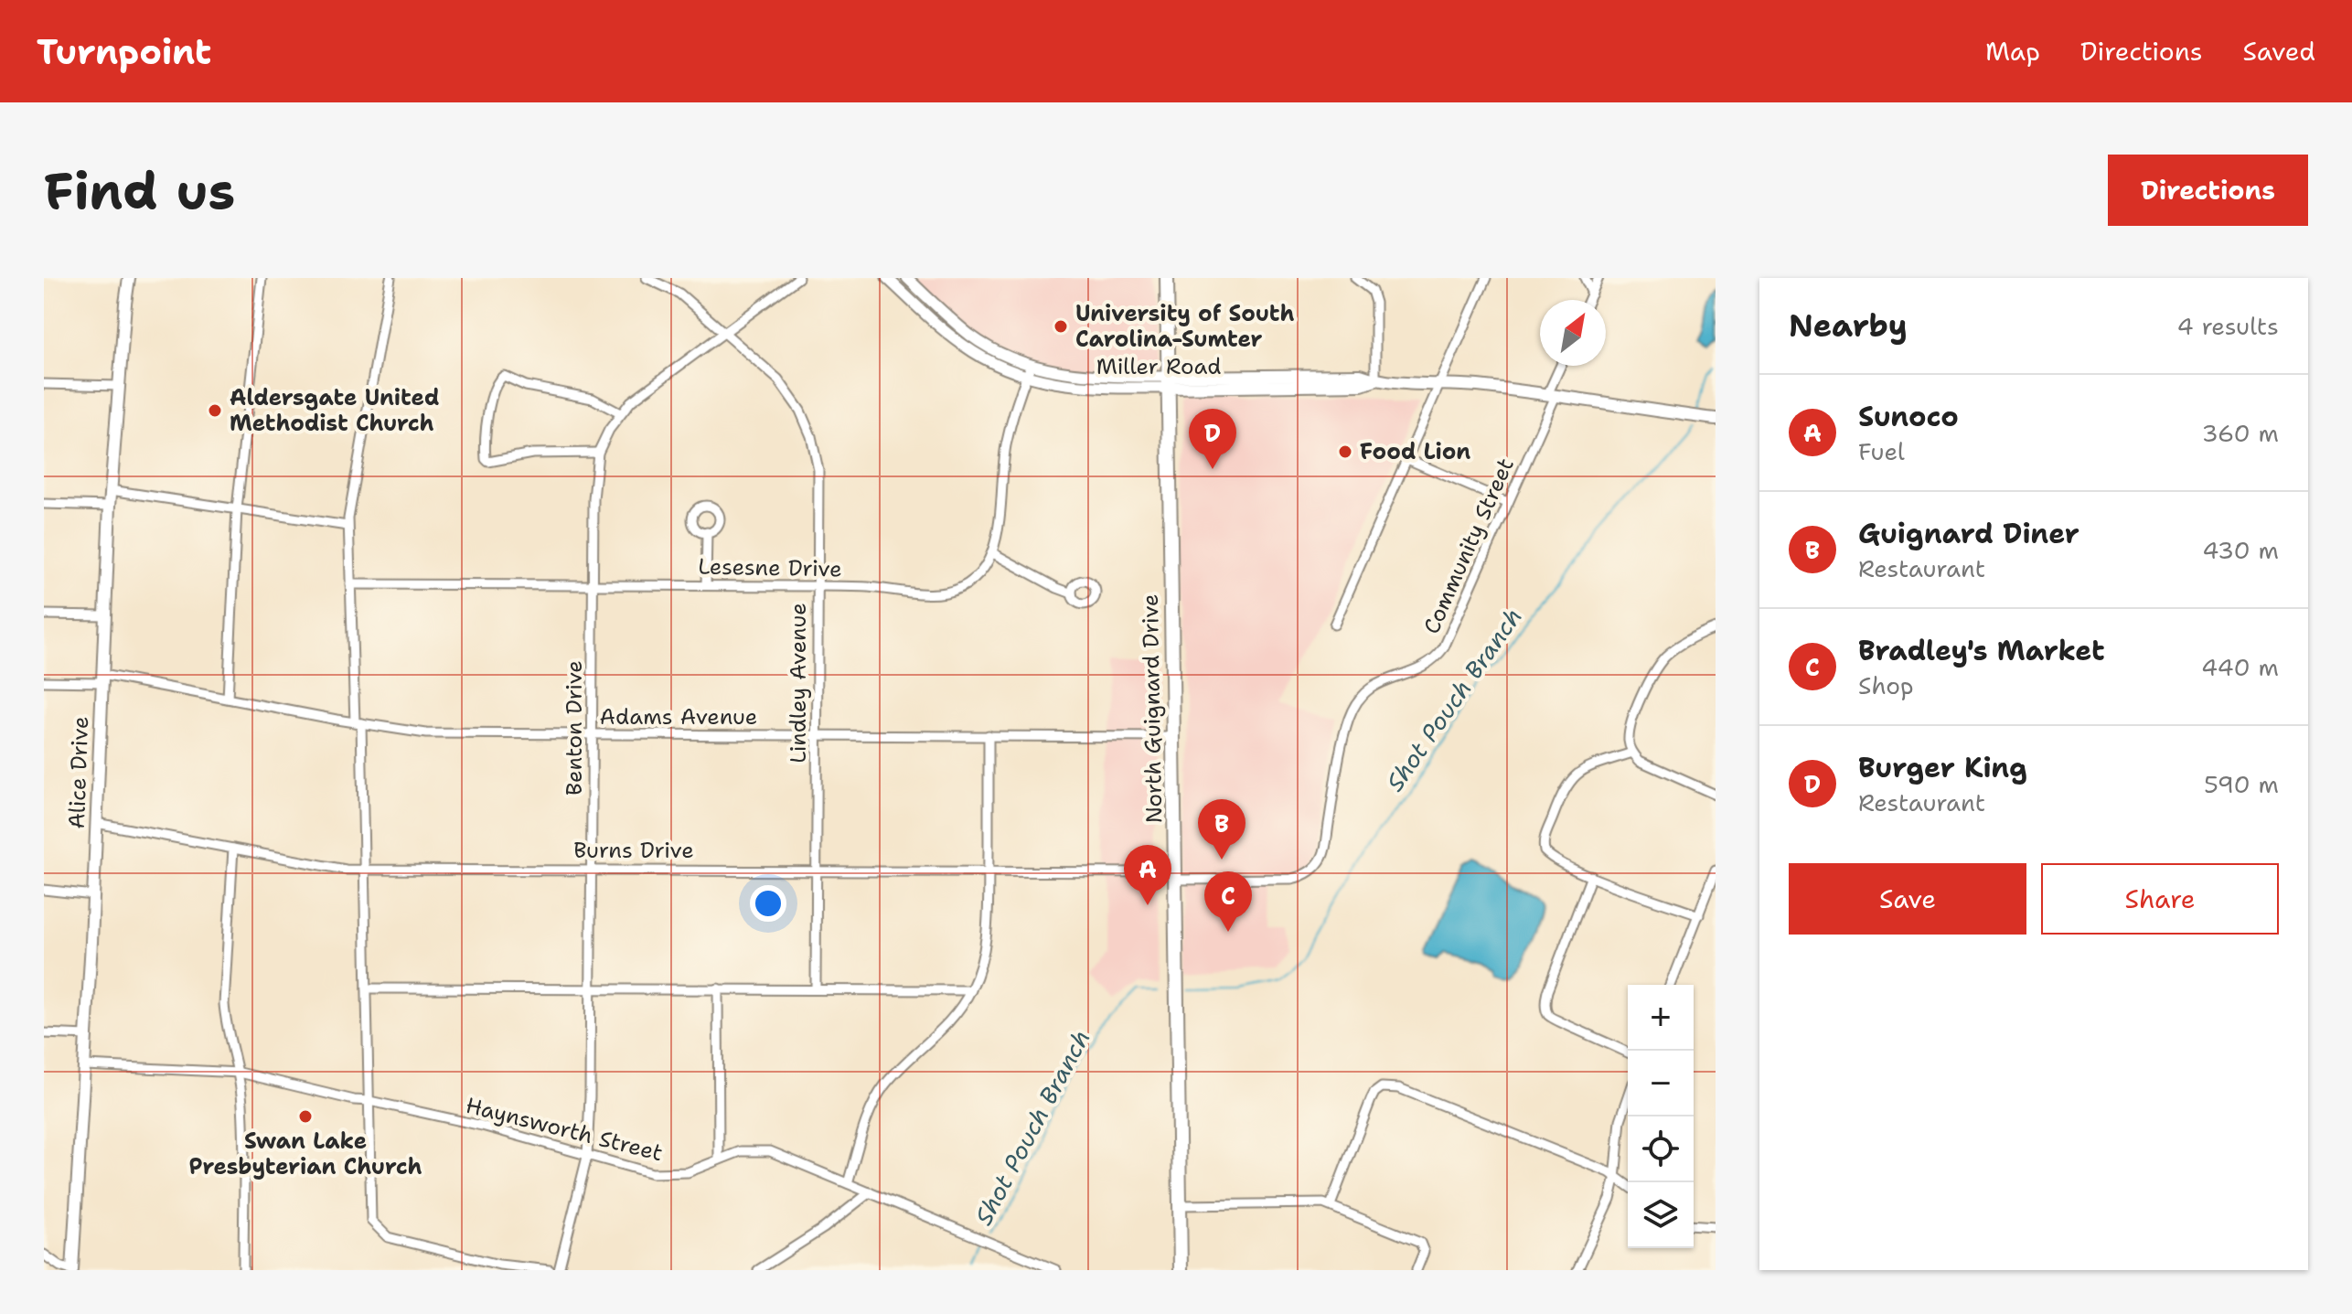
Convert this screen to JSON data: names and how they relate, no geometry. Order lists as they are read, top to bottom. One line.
{"streets":{"highway":["North Guignard Drive"],"main road":["Miller Road","Alice Drive"],"street":["Community Street","Lesesne Drive","Lindley Avenue","Adams Avenue","Benton Drive","Burns Drive","Haynsworth Street"]},"crossings":[["Miller Road","Community Street"],["Miller Road","Lesesne Drive"],["Miller Road","North Guignard Drive"],["Community Street","North Guignard Drive"],["Community Street","Burns Drive"],["Lesesne Drive","Lindley Avenue"],["Lesesne Drive","Benton Drive"],["Lindley Avenue","Adams Avenue"],["Lindley Avenue","Benton Drive"],["Lindley Avenue","Burns Drive"],["North Guignard Drive","Adams Avenue"],["North Guignard Drive","Burns Drive"],["Adams Avenue","Benton Drive"],["Adams Avenue","Alice Drive"],["Benton Drive","Burns Drive"],["Benton Drive","Haynsworth Street"],["Alice Drive","Burns Drive"],["Alice Drive","Haynsworth Street"]],"water":["Shot Pouch Branch"],"places":["University of South Carolina-Sumter","Aldersgate United Methodist Church","Food Lion","Swan Lake Presbyterian Church"],"north":"top right","page":{"header":"Turnpoint","nav":["Map","Directions","Saved"],"buttons":["Directions",["Save","Share"]],"title":"Find us","heading":["Nearby","4 results"],"list":[{"mark":"A","name":"Sunoco","note":"Fuel","value":"360 m"},{"mark":"B","name":"Guignard Diner","note":"Restaurant","value":"430 m"},{"mark":"C","name":"Bradley's Market","note":"Shop","value":"440 m"},{"mark":"D","name":"Burger King","note":"Restaurant","value":"590 m"}],"pins":["D","B","A","C"],"map_buttons":["+","−"]}}
